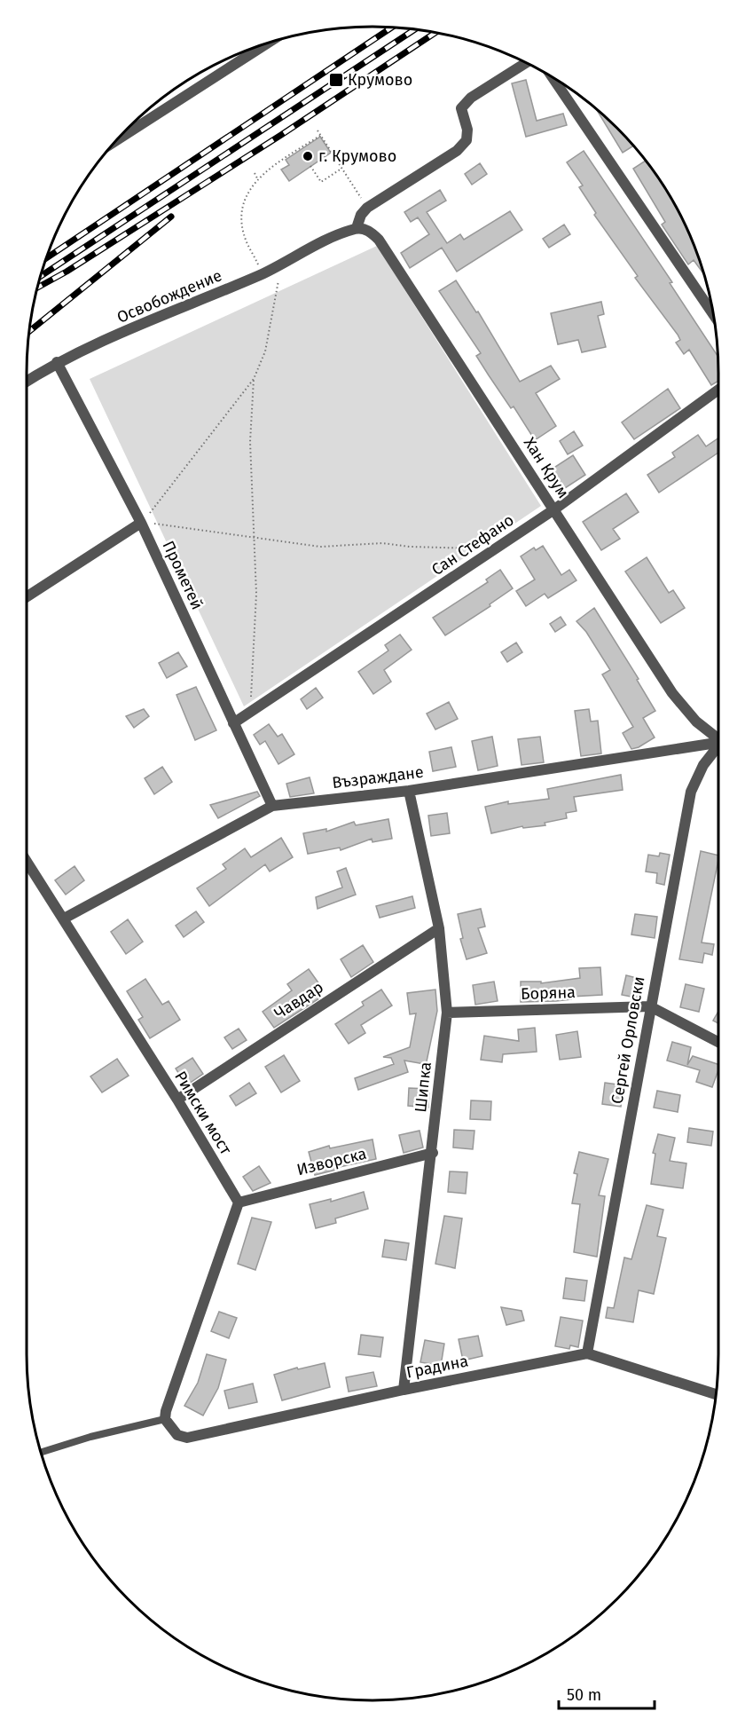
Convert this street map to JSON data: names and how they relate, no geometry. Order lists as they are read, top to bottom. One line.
{"streets":{"street":["Освобождение","Хан Крум","Сан Стефано","Прометей","Възраждане","Боряна","Чавдар","Сергей Орловски","Шипка","Римски мост","Изворска","Градина"]},"crossings":[["Освобождение","Хан Крум"],["Освобождение","Прометей"],["Хан Крум","Сан Стефано"],["Сан Стефано","Прометей"],["Прометей","Възраждане"],["Възраждане","Шипка"],["Възраждане","Римски мост"],["Боряна","Сергей Орловски"],["Боряна","Шипка"],["Чавдар","Шипка"],["Чавдар","Римски мост"],["Сергей Орловски","Градина"],["Шипка","Изворска"],["Шипка","Градина"],["Римски мост","Изворска"]],"places":{"transit":["Крумово"],"other":["г. Крумово"]},"scale_bar":"50 m"}
